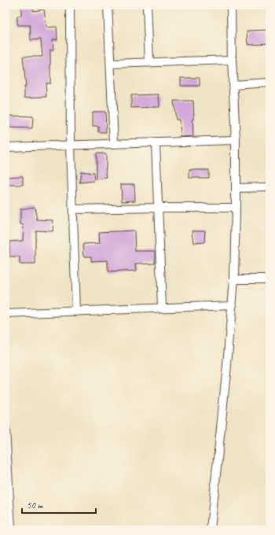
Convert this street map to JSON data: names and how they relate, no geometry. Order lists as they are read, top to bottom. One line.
{"scale_bar":"50 m"}
